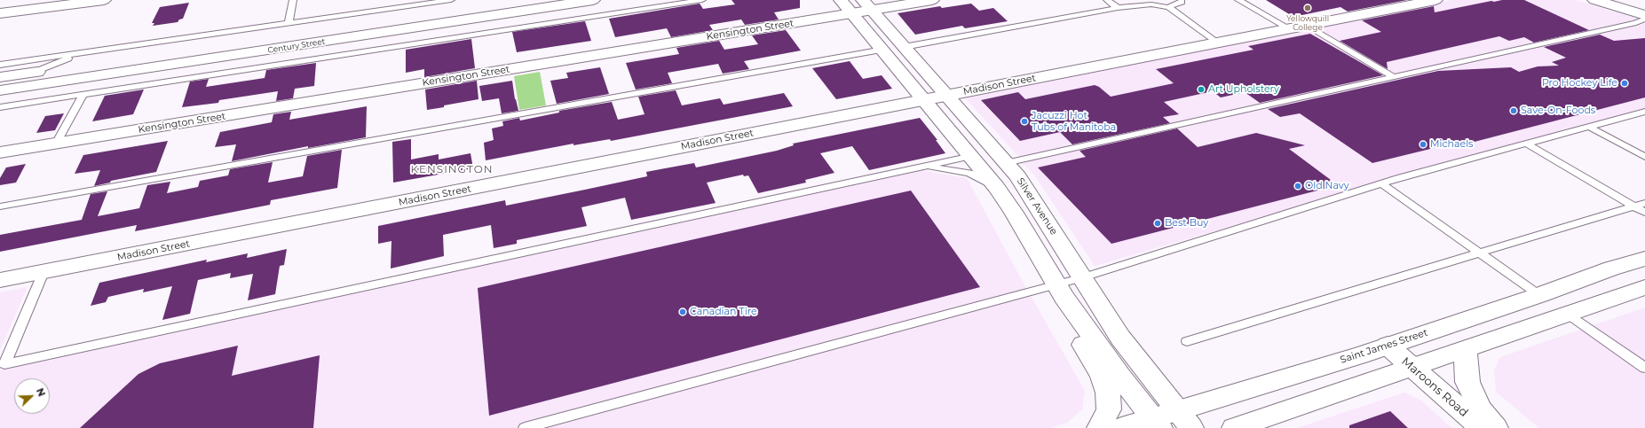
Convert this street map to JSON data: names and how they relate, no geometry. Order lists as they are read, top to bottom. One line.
{"streets":{"street":["Kensington Street","Century Street","Madison Street","Silver Avenue","Saint James Street","Maroons Road"]},"crossings":[["Kensington Street","Silver Avenue"],["Madison Street","Silver Avenue"],["Silver Avenue","Saint James Street"],["Saint James Street","Maroons Road"]],"districts":["KENSINGTON"],"places":["Yellowquill College","Pro Hockey Life","Art Upholstery","Save-On-Foods","Jacuzzi Hot Tubs of Manitoba","Michaels","Old Navy","Best Buy","Canadian Tire"],"north":"top right"}
